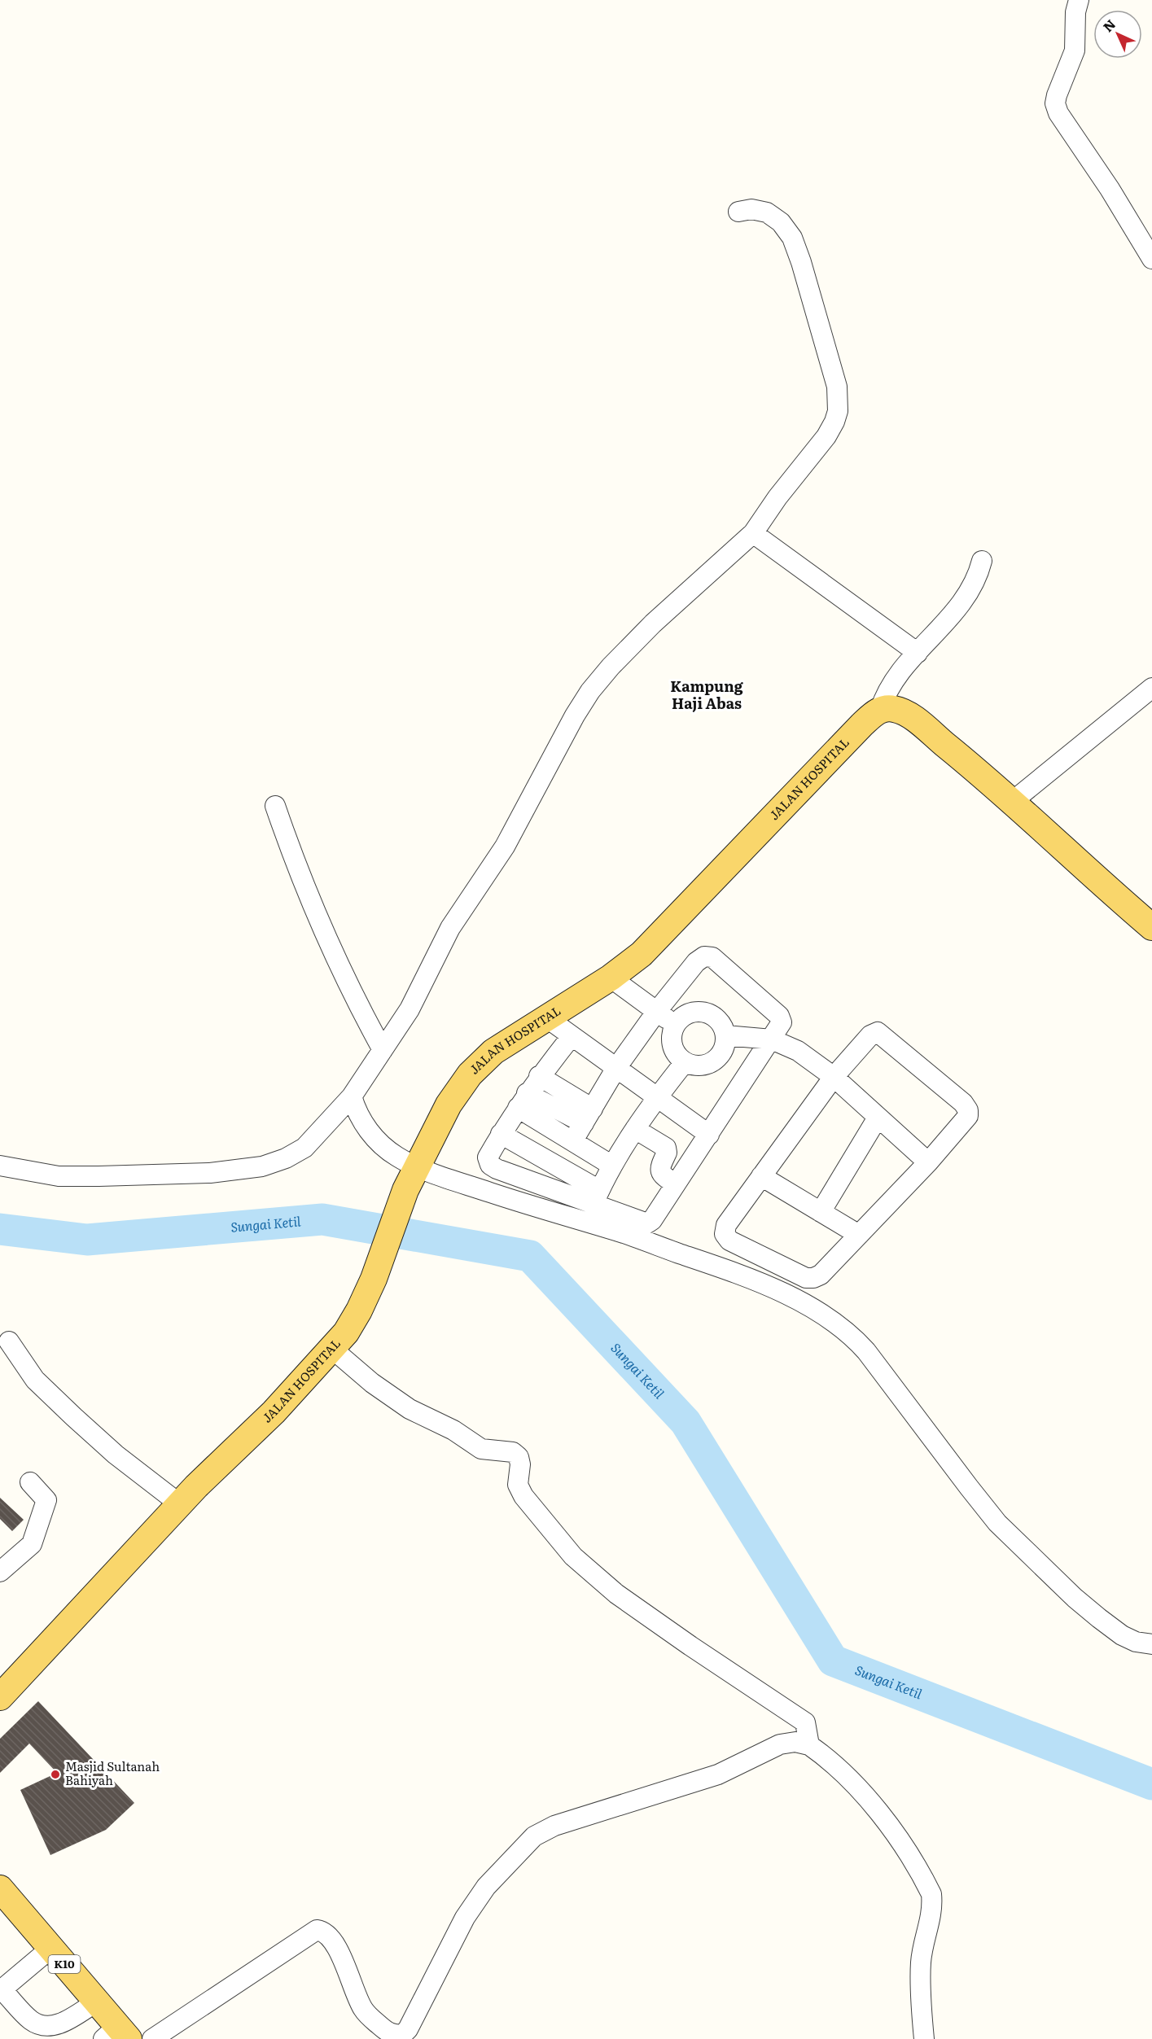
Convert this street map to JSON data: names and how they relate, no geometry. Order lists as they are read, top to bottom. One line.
{"streets":{"main road":["JALAN HOSPITAL","K10"]},"districts":["Kampung Haji Abas"],"water":["Sungai Ketil"],"places":["Masjid Sultanah Bahiyah"],"north":"top left"}
